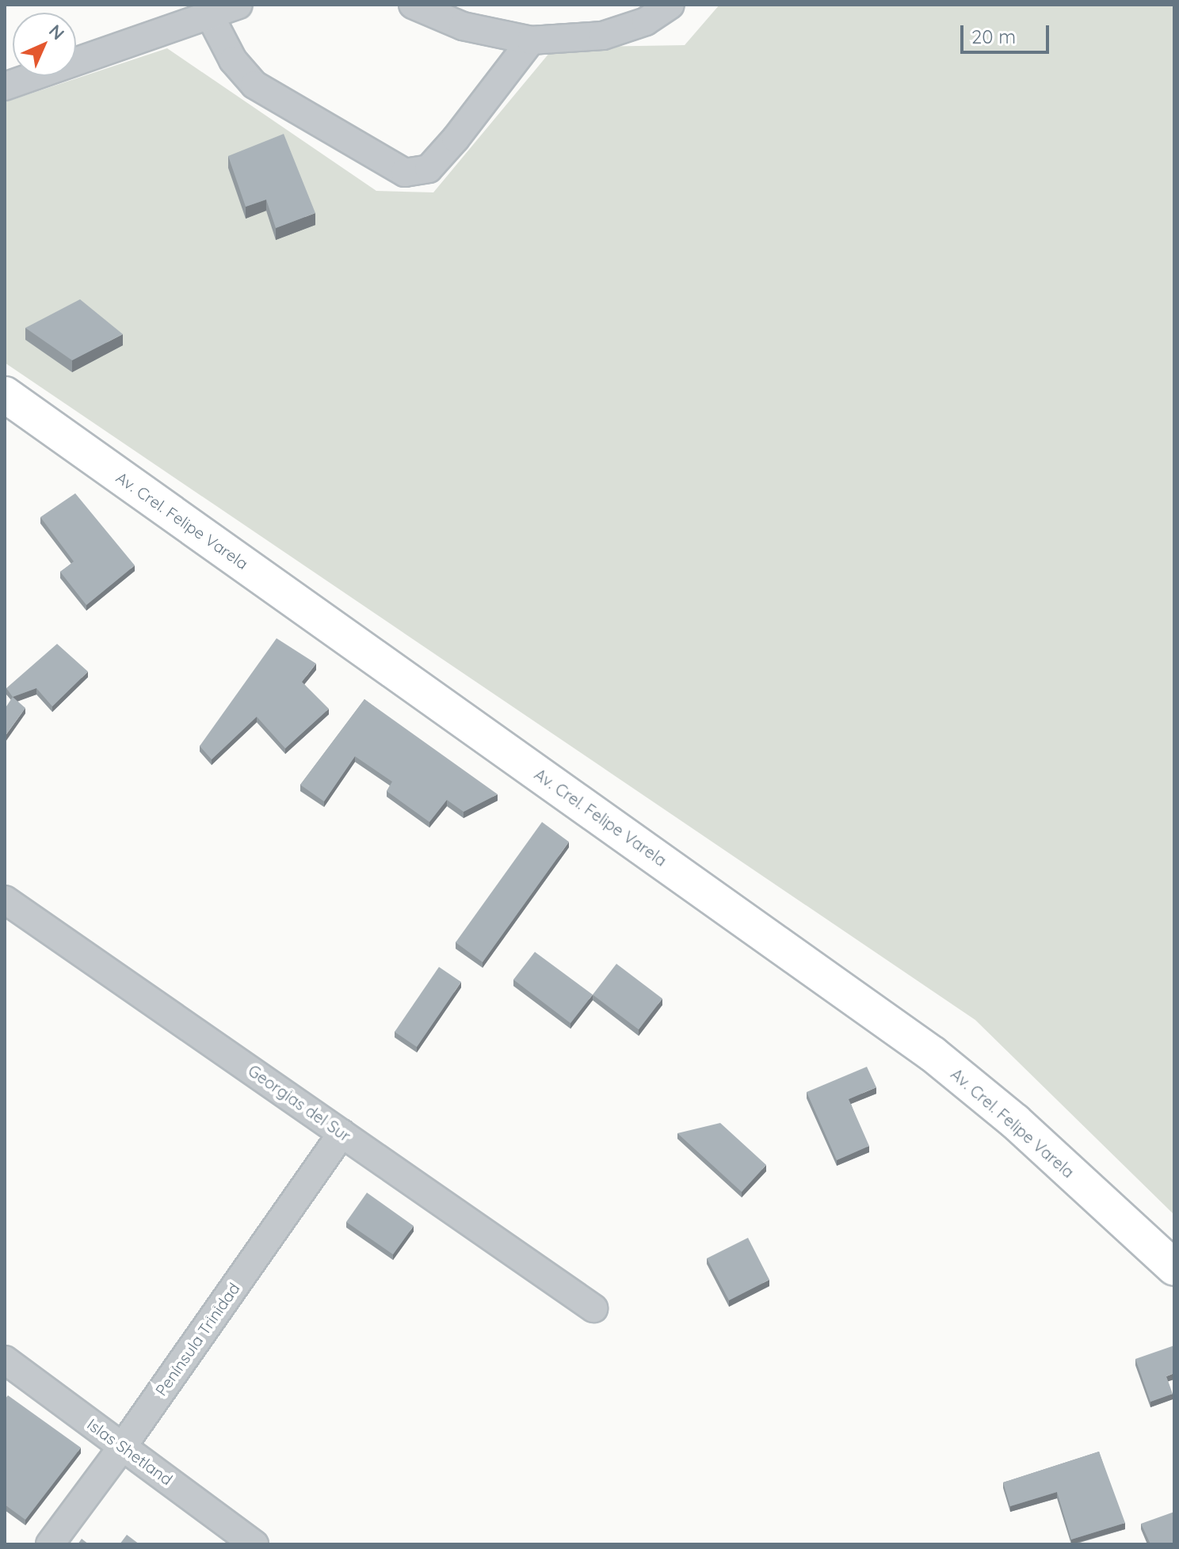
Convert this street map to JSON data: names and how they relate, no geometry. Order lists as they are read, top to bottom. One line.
{"streets":{"main road":["Av. Crel. Felipe Varela"],"street":["Georgias del Sur","Península Trinidad","Islas Shetland"]},"crossings":[["Georgias del Sur","Península Trinidad"],["Península Trinidad","Islas Shetland"]],"scale_bar":"20 m","north":"top right"}
